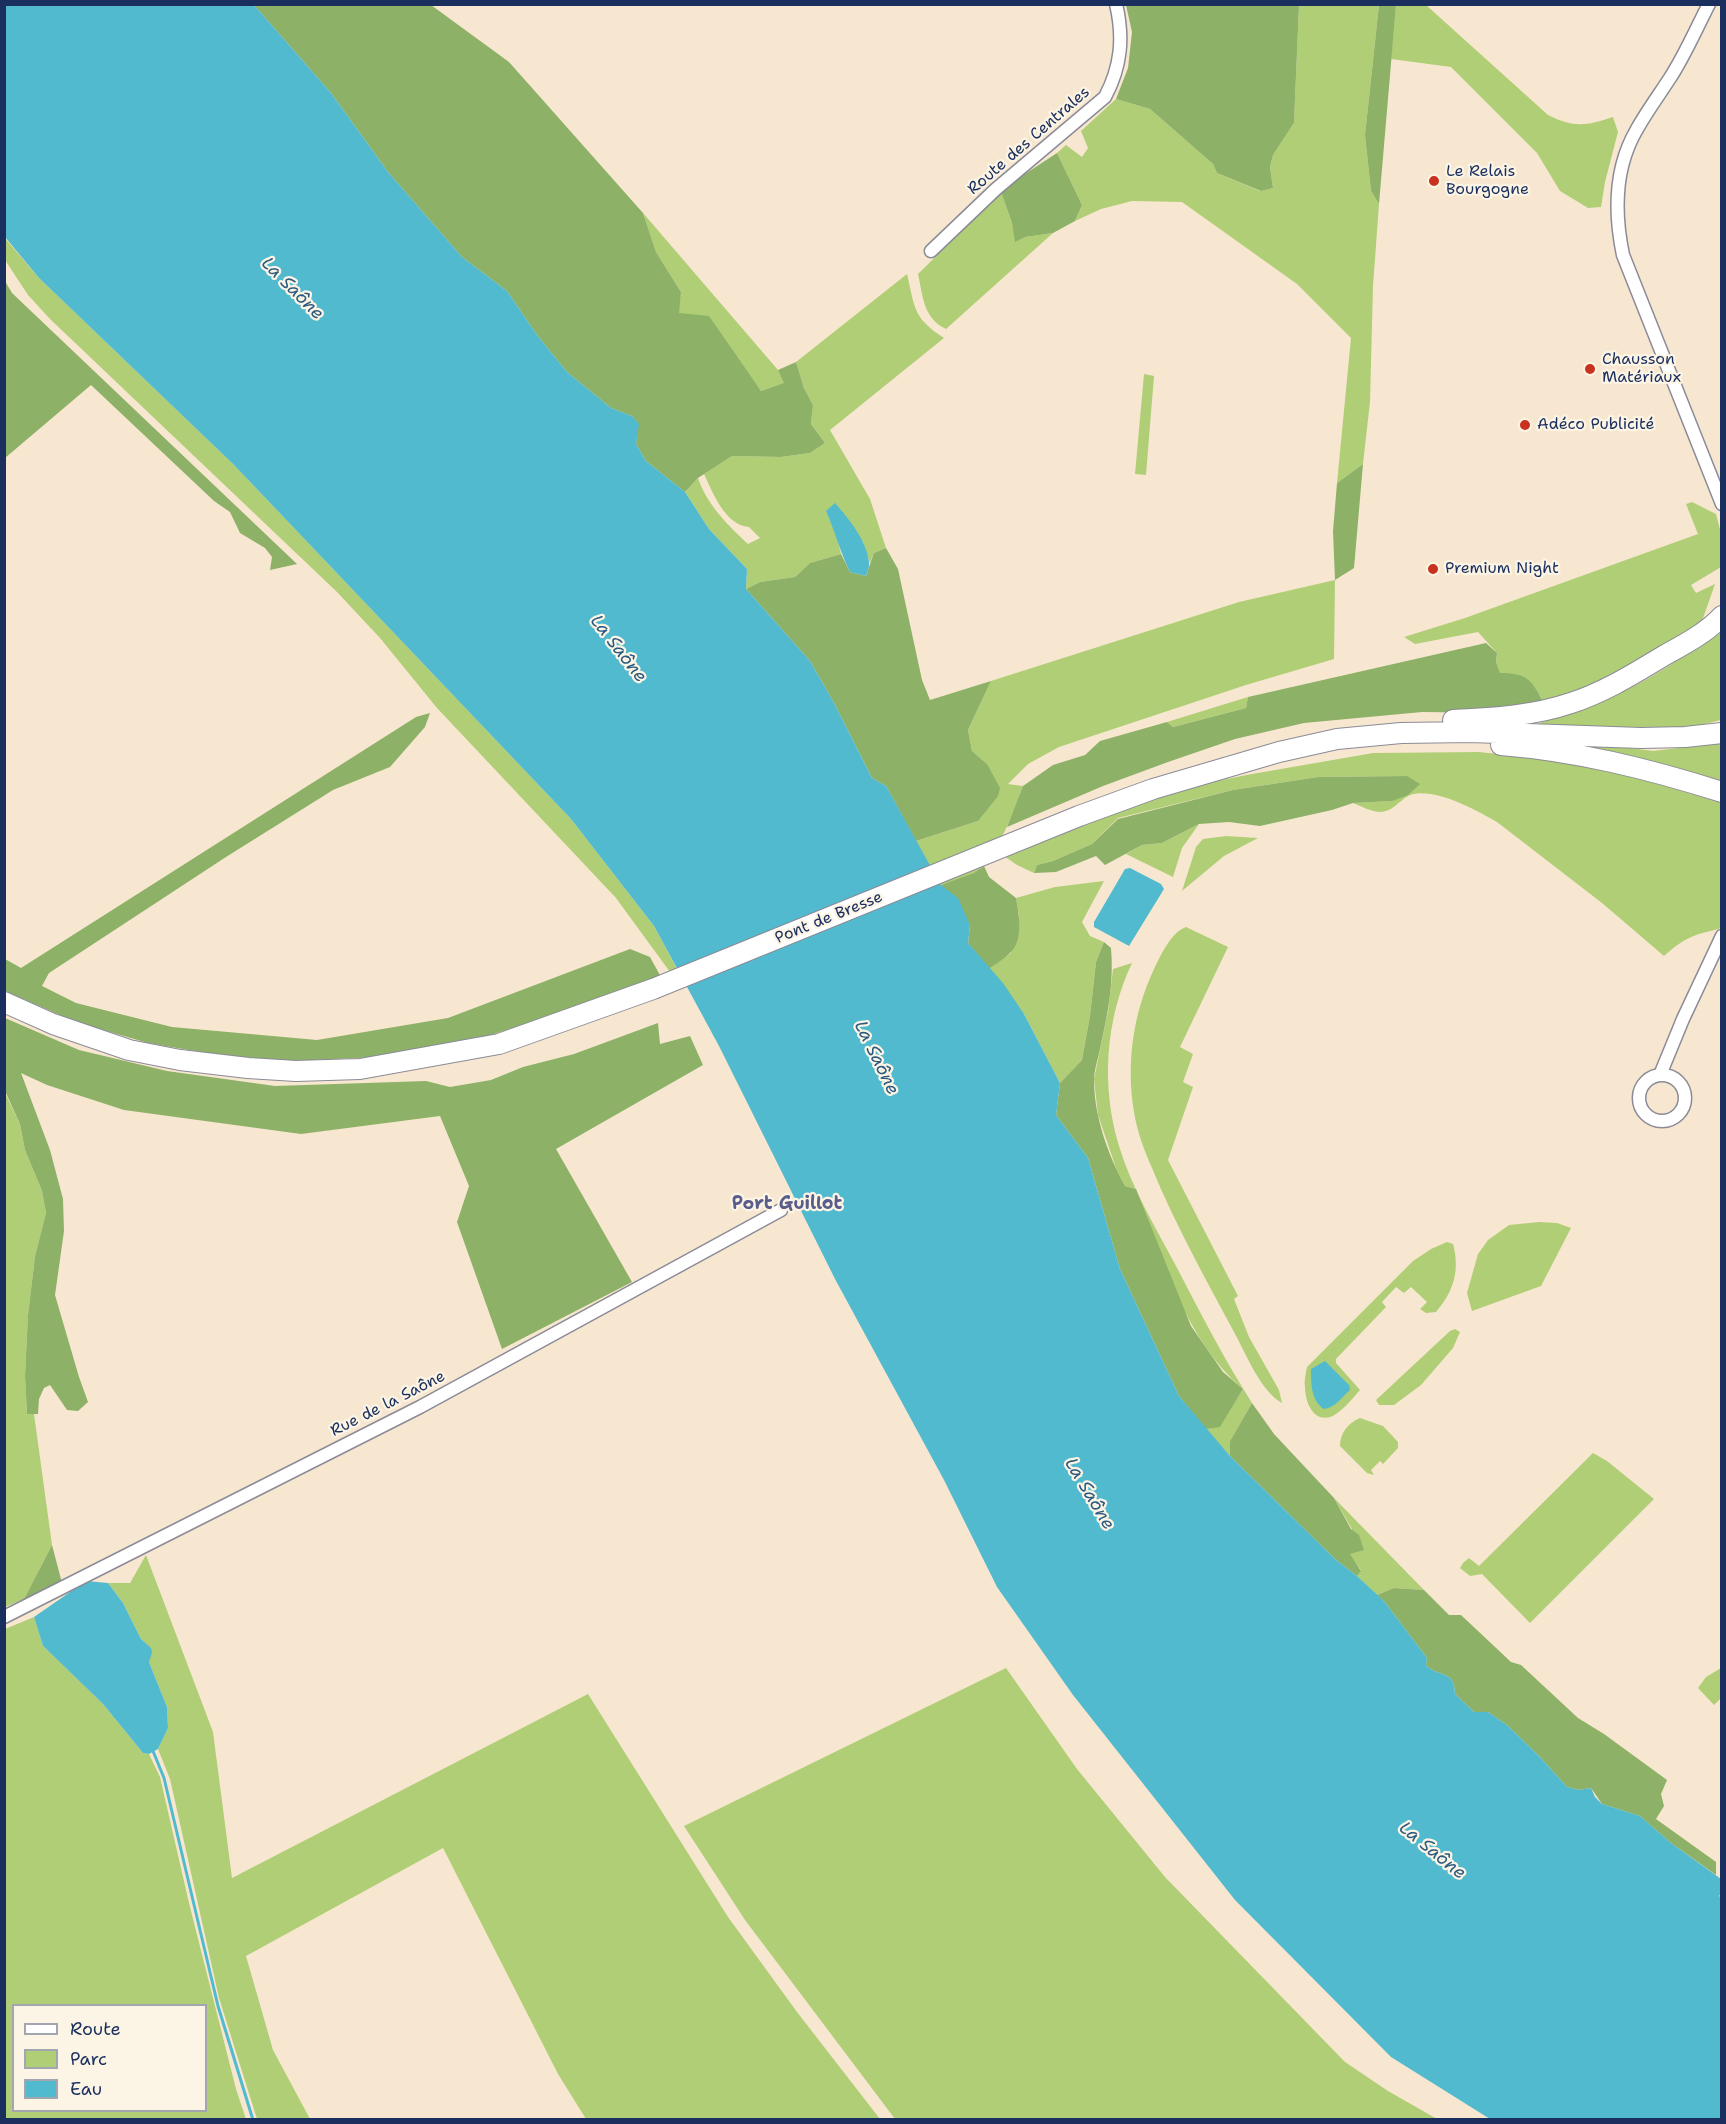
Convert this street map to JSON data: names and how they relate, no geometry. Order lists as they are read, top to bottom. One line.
{"streets":{"main road":["Pont de Bresse"],"street":["Route des Centrales","Rue de la Saône"]},"districts":["Port Guillot"],"water":["La Saône"],"places":["Le Relais Bourgogne","Chausson Matériaux","Adéco Publicité","Premium Night"],"legend":["Route","Parc","Eau"]}
